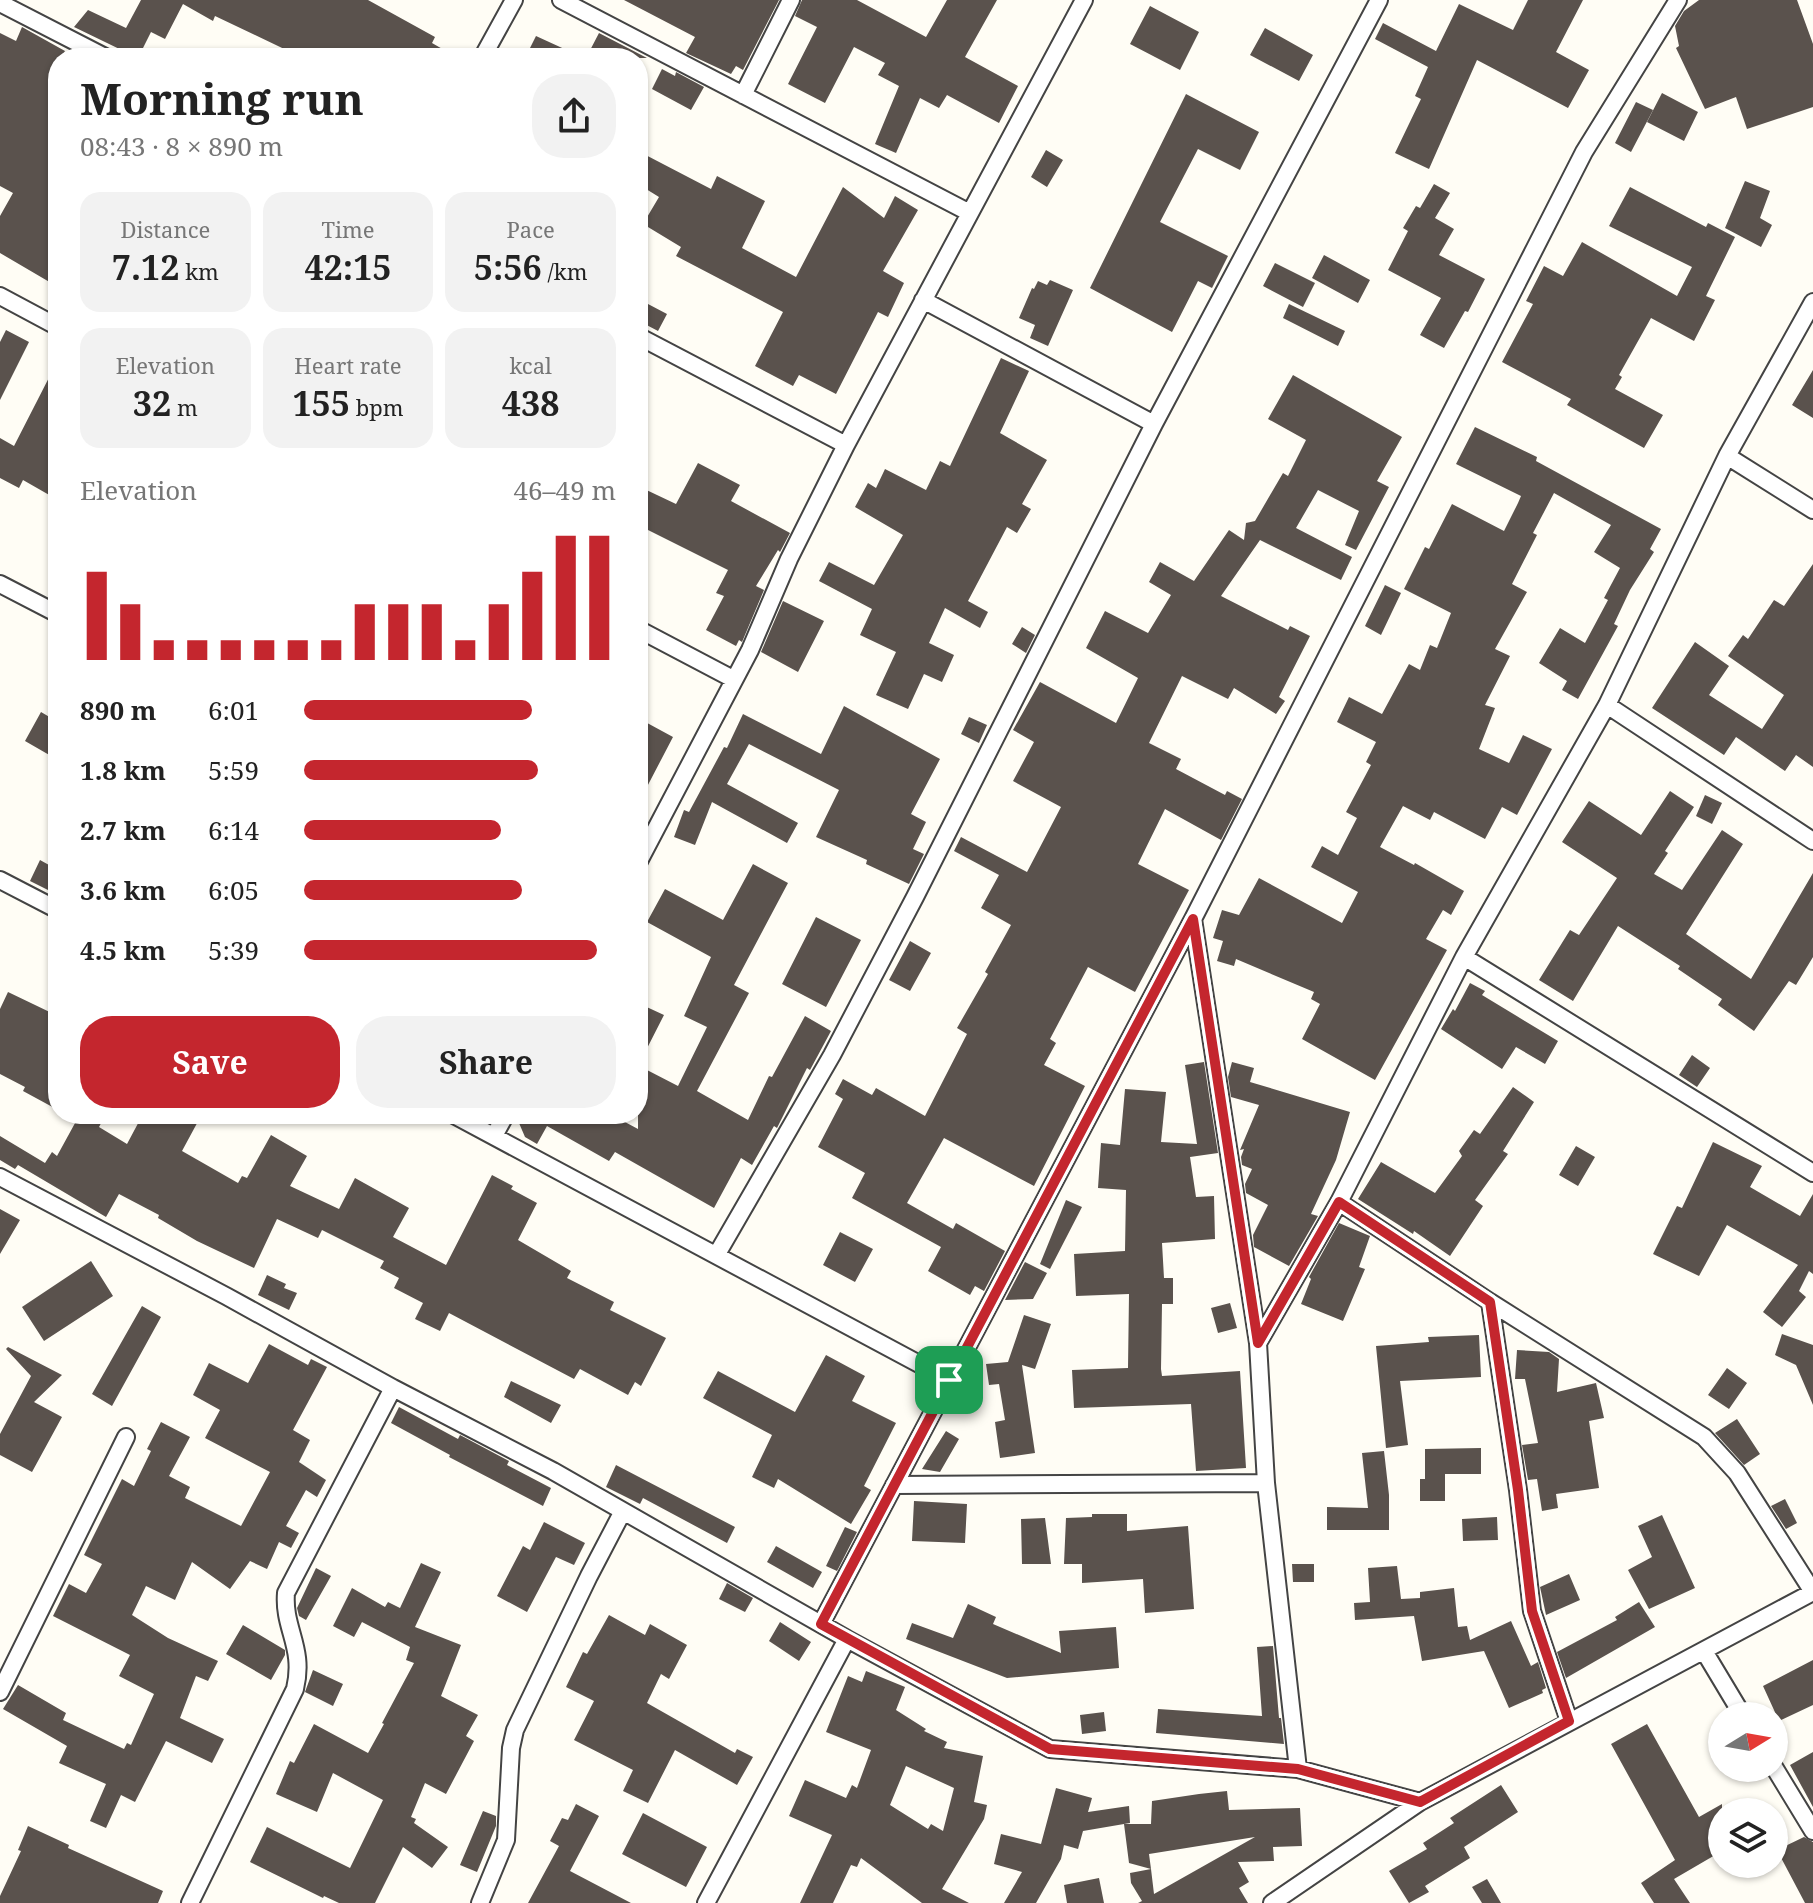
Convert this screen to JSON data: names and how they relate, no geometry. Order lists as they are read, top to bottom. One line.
{"north":"right","page":{"heading":["Morning run","08:43 · 8 × 890 m"],"stats":[["Distance","7.12 km"],["Time","42:15"],["Pace","5:56 /km"],["Elevation","32 m"],["Heart rate","155 bpm"],["kcal","438"]],"chart":["Elevation","46–49 m"],"list":[{"name":"890 m","note":"6:01"},{"name":"1.8 km","note":"5:59"},{"name":"2.7 km","note":"6:14"},{"name":"3.6 km","note":"6:05"},{"name":"4.5 km","note":"5:39"}],"buttons":["Save","Share"]}}
